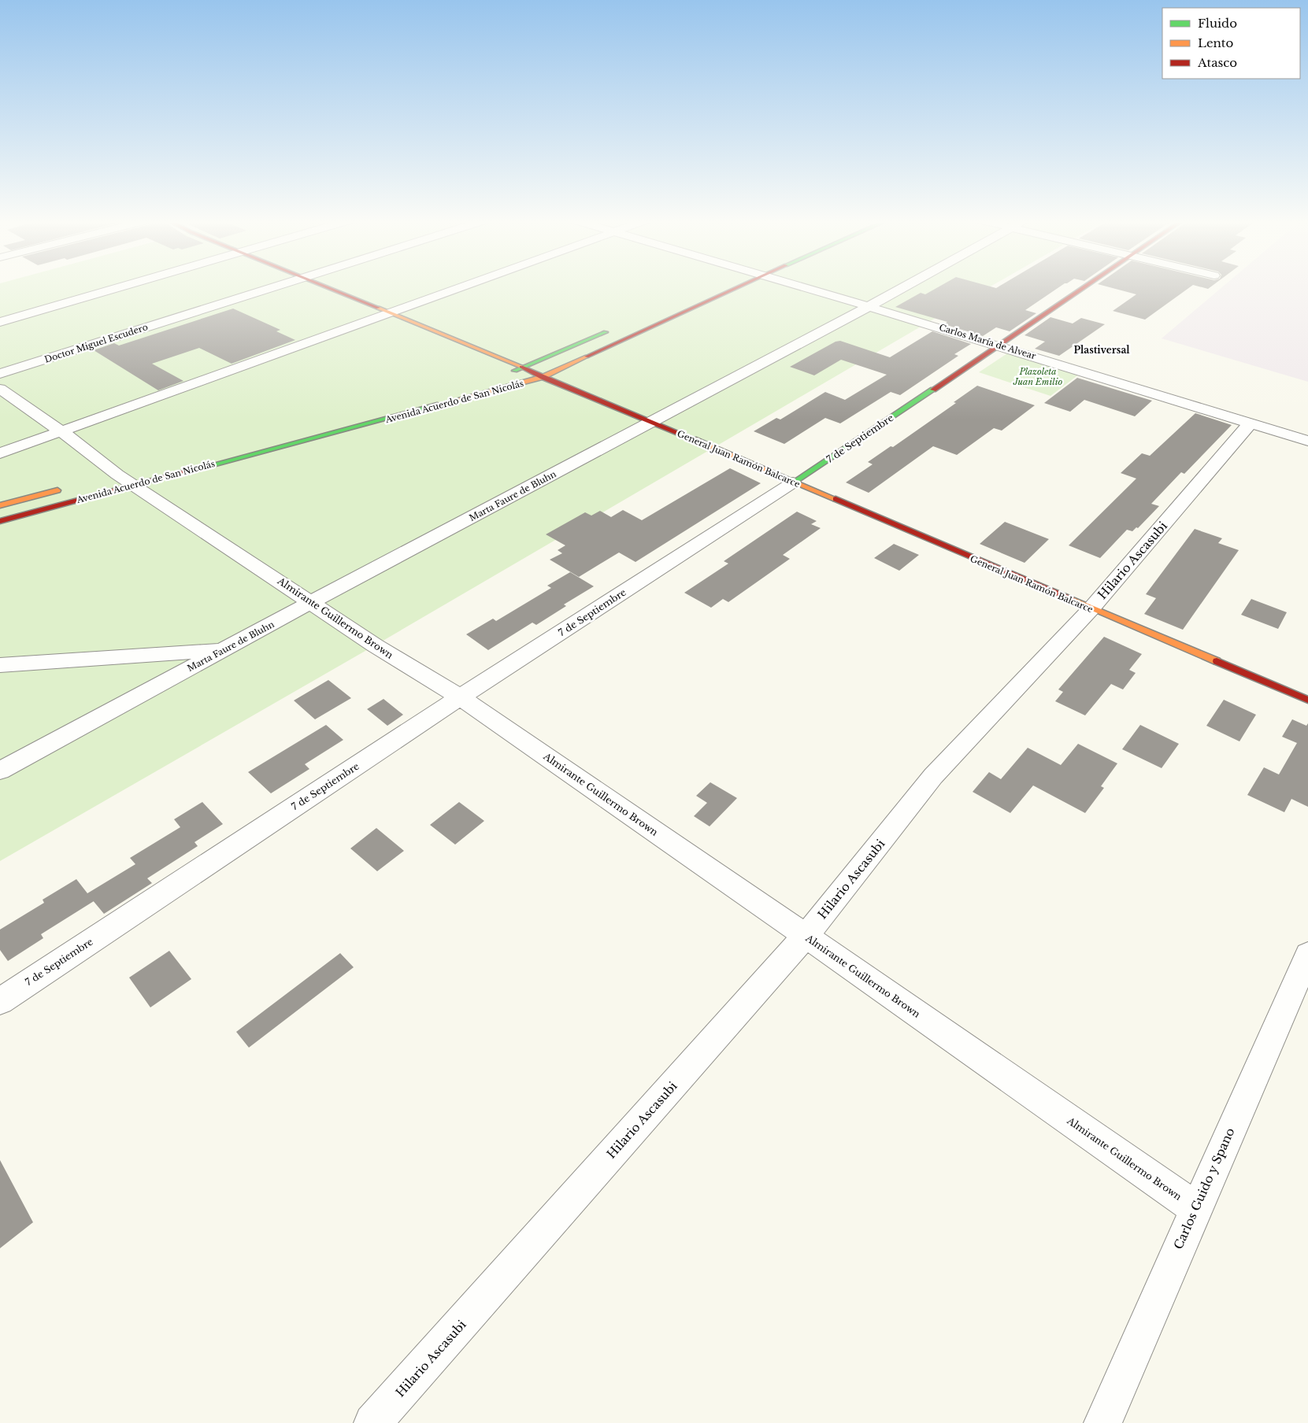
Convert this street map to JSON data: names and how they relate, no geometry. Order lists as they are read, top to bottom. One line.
{"streets":{"street":["Carlos María de Alvear","Doctor Miguel Escudero","Avenida Acuerdo de San Nicolás","7 de Septiembre","General Juan Ramón Balcarce","Marta Faure de Bluhn","Hilario Ascasubi","Almirante Guillermo Brown","Carlos Guido y Spano"]},"crossings":[["Carlos María de Alvear","7 de Septiembre"],["Carlos María de Alvear","Marta Faure de Bluhn"],["Carlos María de Alvear","Hilario Ascasubi"],["Avenida Acuerdo de San Nicolás","General Juan Ramón Balcarce"],["Avenida Acuerdo de San Nicolás","Almirante Guillermo Brown"],["7 de Septiembre","General Juan Ramón Balcarce"],["7 de Septiembre","Almirante Guillermo Brown"],["General Juan Ramón Balcarce","Marta Faure de Bluhn"],["General Juan Ramón Balcarce","Hilario Ascasubi"],["Marta Faure de Bluhn","Almirante Guillermo Brown"],["Hilario Ascasubi","Almirante Guillermo Brown"],["Almirante Guillermo Brown","Carlos Guido y Spano"]],"districts":["Plastiversal"],"parks":["Plazoleta Juan Emilio"],"legend":["Fluido","Lento","Atasco"]}
